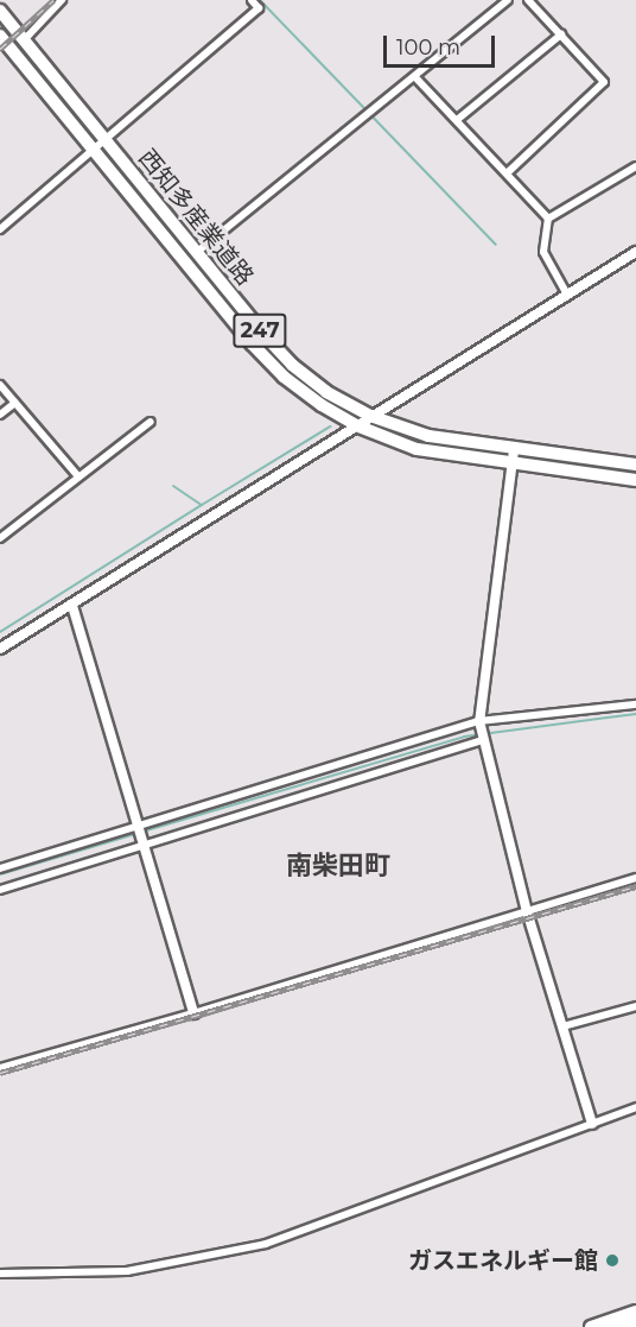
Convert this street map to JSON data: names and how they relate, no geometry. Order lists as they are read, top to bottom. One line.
{"streets":{"main road":["西知多産業道路","247"]},"districts":["南柴田町"],"places":["ガスエネルギー館"],"scale_bar":"100 m"}
